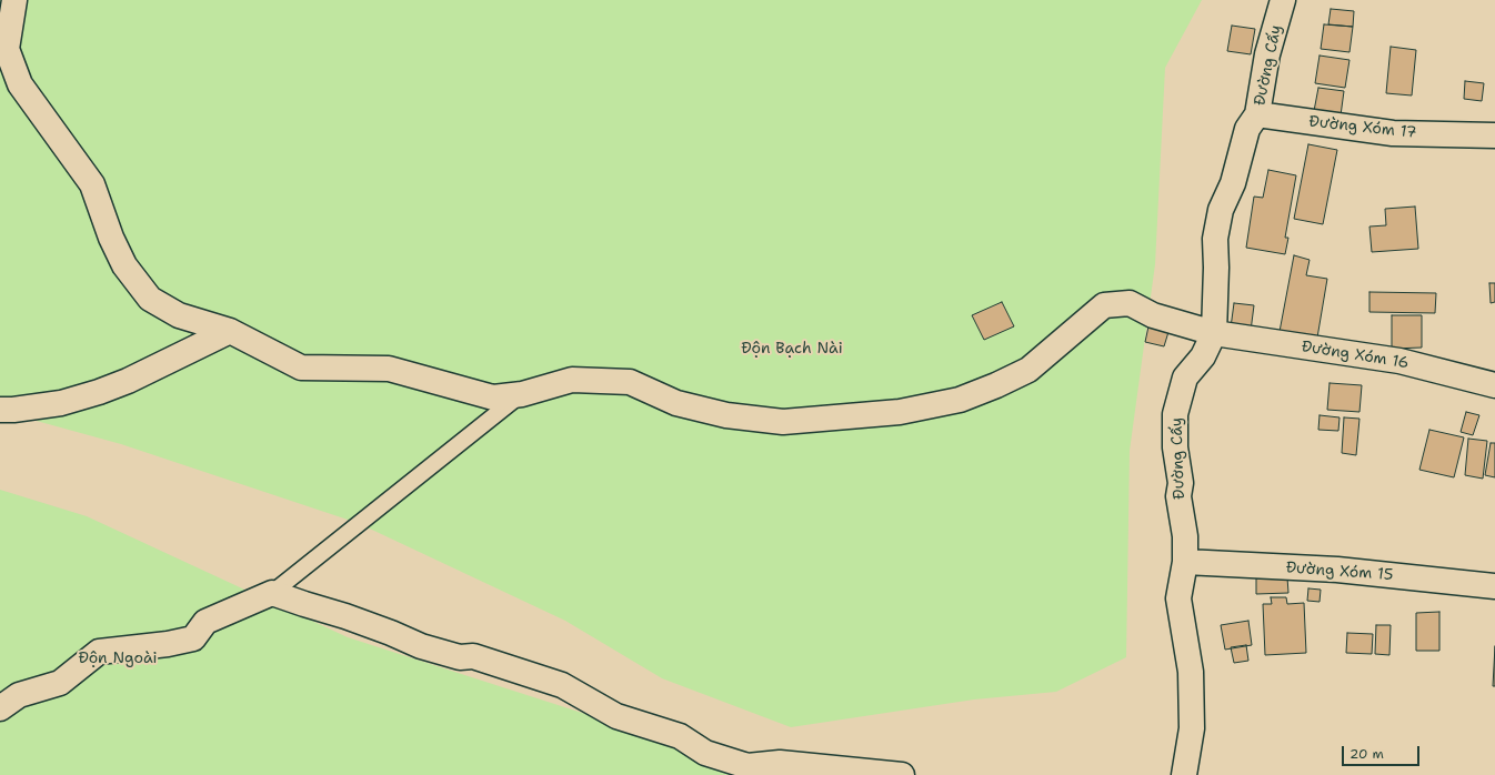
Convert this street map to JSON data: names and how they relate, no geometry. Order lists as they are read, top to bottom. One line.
{"streets":{"street":["Đường Cấy","Đường Xóm 17","Đường Xóm 16","Đường Xóm 15"]},"crossings":[["Đường Cấy","Đường Xóm 17"],["Đường Cấy","Đường Xóm 16"],["Đường Cấy","Đường Xóm 15"]],"parks":["Độn Bạch Nài","Độn Ngoài"],"scale_bar":"20 m"}
